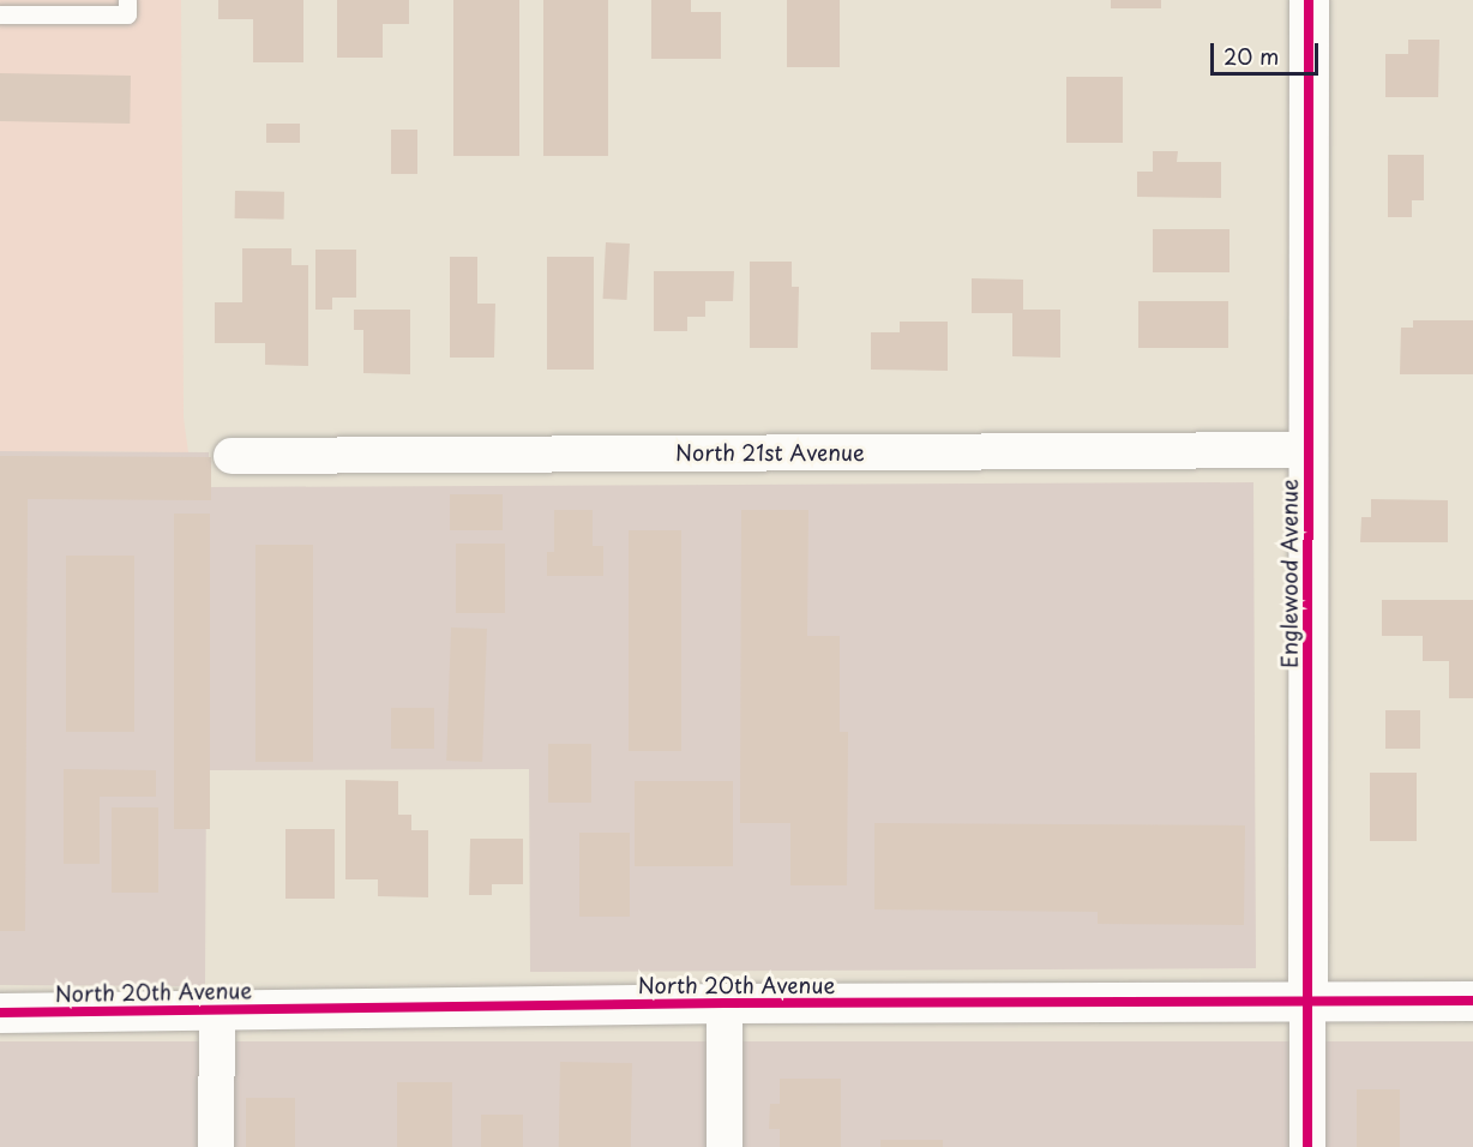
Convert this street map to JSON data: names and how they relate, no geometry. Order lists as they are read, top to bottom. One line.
{"streets":{"street":["North 21st Avenue","Englewood Avenue","North 20th Avenue"]},"crossings":[["North 21st Avenue","Englewood Avenue"],["Englewood Avenue","North 20th Avenue"]],"scale_bar":"20 m"}
